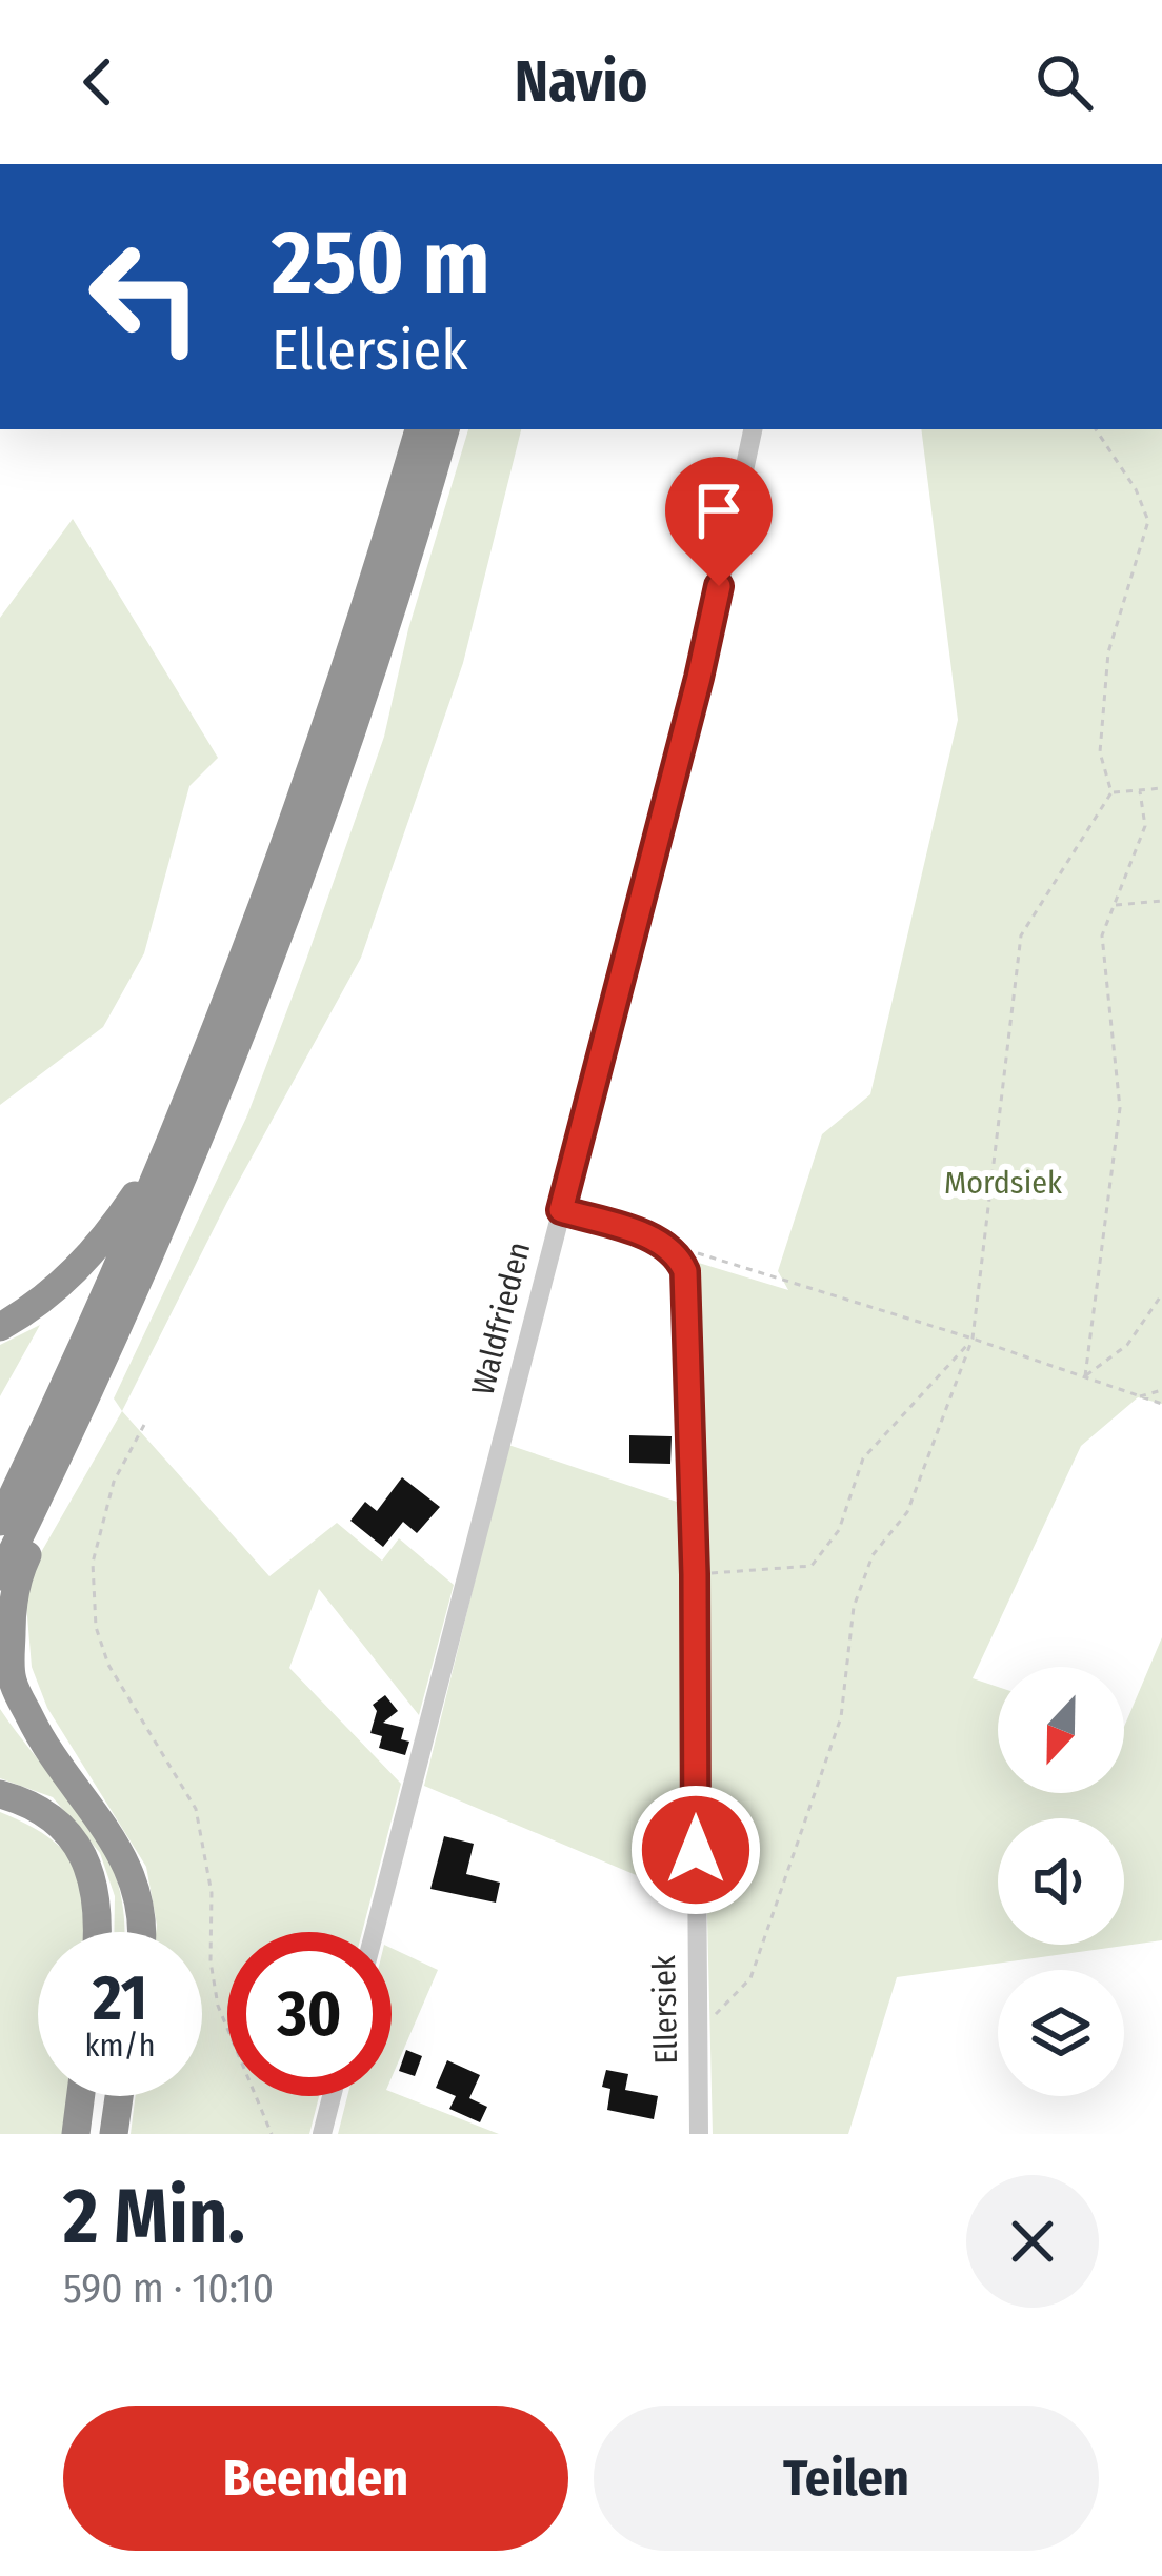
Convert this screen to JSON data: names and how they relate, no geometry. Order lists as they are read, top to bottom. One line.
{"streets":{"street":["Waldfrieden","Ellersiek"]},"parks":["Mordsiek"],"north":"bottom","page":{"header":"Navio","turn":["250 m","Ellersiek"],"speed":"21 km/h","limit":"30","heading":["2 Min.","590 m · 10:10"],"buttons":["Beenden","Teilen"]}}
